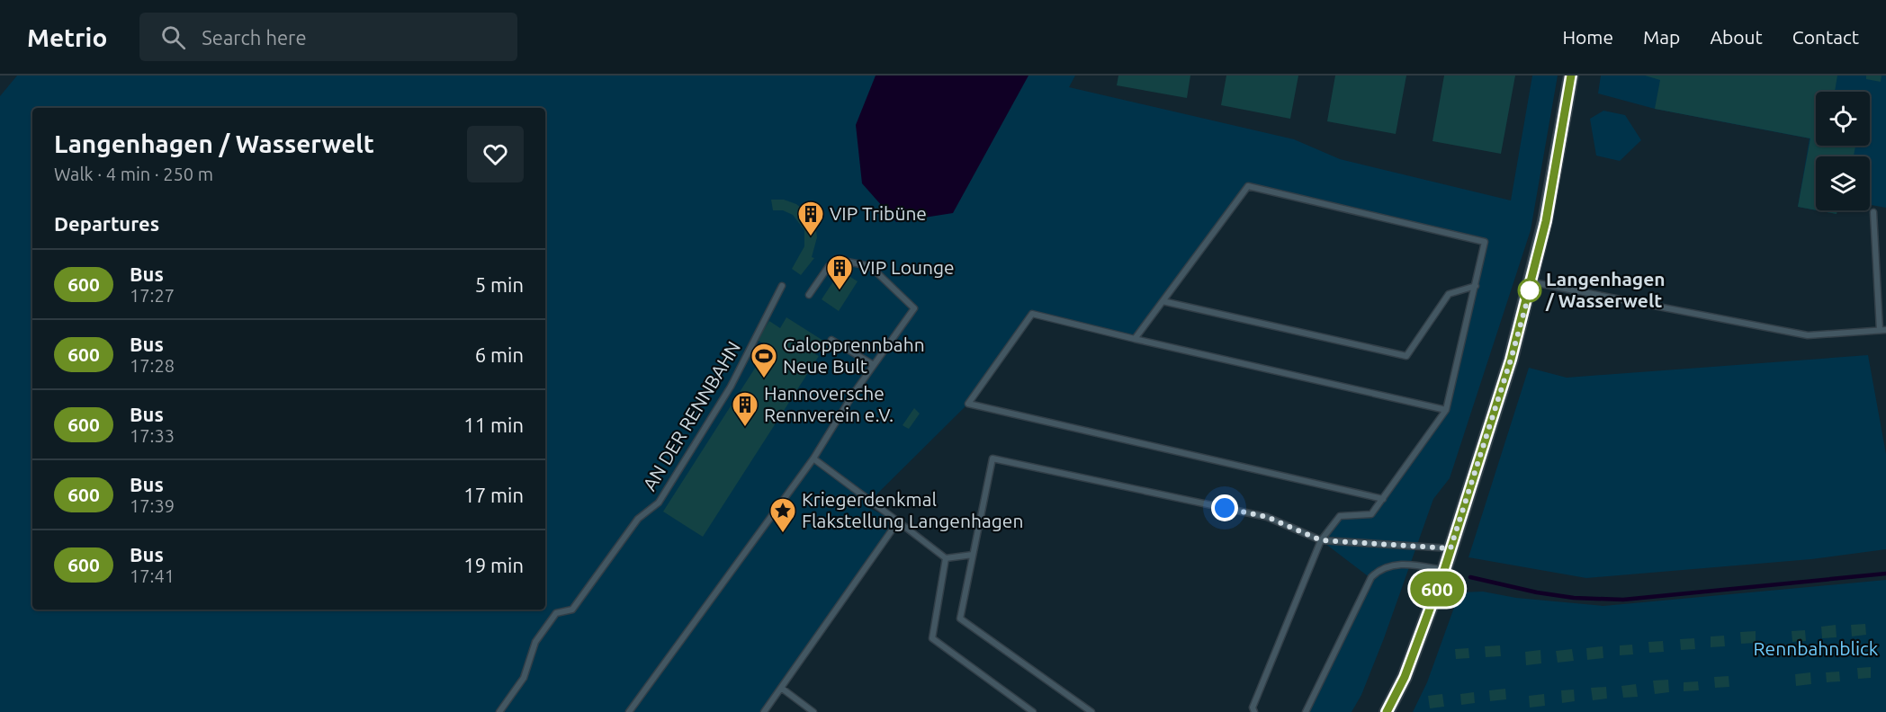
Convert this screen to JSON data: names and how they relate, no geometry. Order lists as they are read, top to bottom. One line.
{"streets":{"lane":["AN DER RENNBAHN"]},"parks":["Rennbahnblick"],"places":{"building":["VIP Tribüne","VIP Lounge","Hannoversche Rennverein e.V."],"other":["Langenhagen / Wasserwelt"],"sports":["Galopprennbahn Neue Bult"],"place":["Kriegerdenkmal Flakstellung Langenhagen"]},"lines":["bus line 600"],"page":{"header":"Metrio","search":"Search here","nav":["Home","Map","About","Contact"],"on_map":"600","heading":[["Langenhagen / Wasserwelt","Walk · 4 min · 250 m"],"Departures"],"list":[{"mark":"600","name":"Bus","note":"17:27","value":"5 min"},{"mark":"600","name":"Bus","note":"17:28","value":"6 min"},{"mark":"600","name":"Bus","note":"17:33","value":"11 min"},{"mark":"600","name":"Bus","note":"17:39","value":"17 min"},{"mark":"600","name":"Bus","note":"17:41","value":"19 min"}]}}
